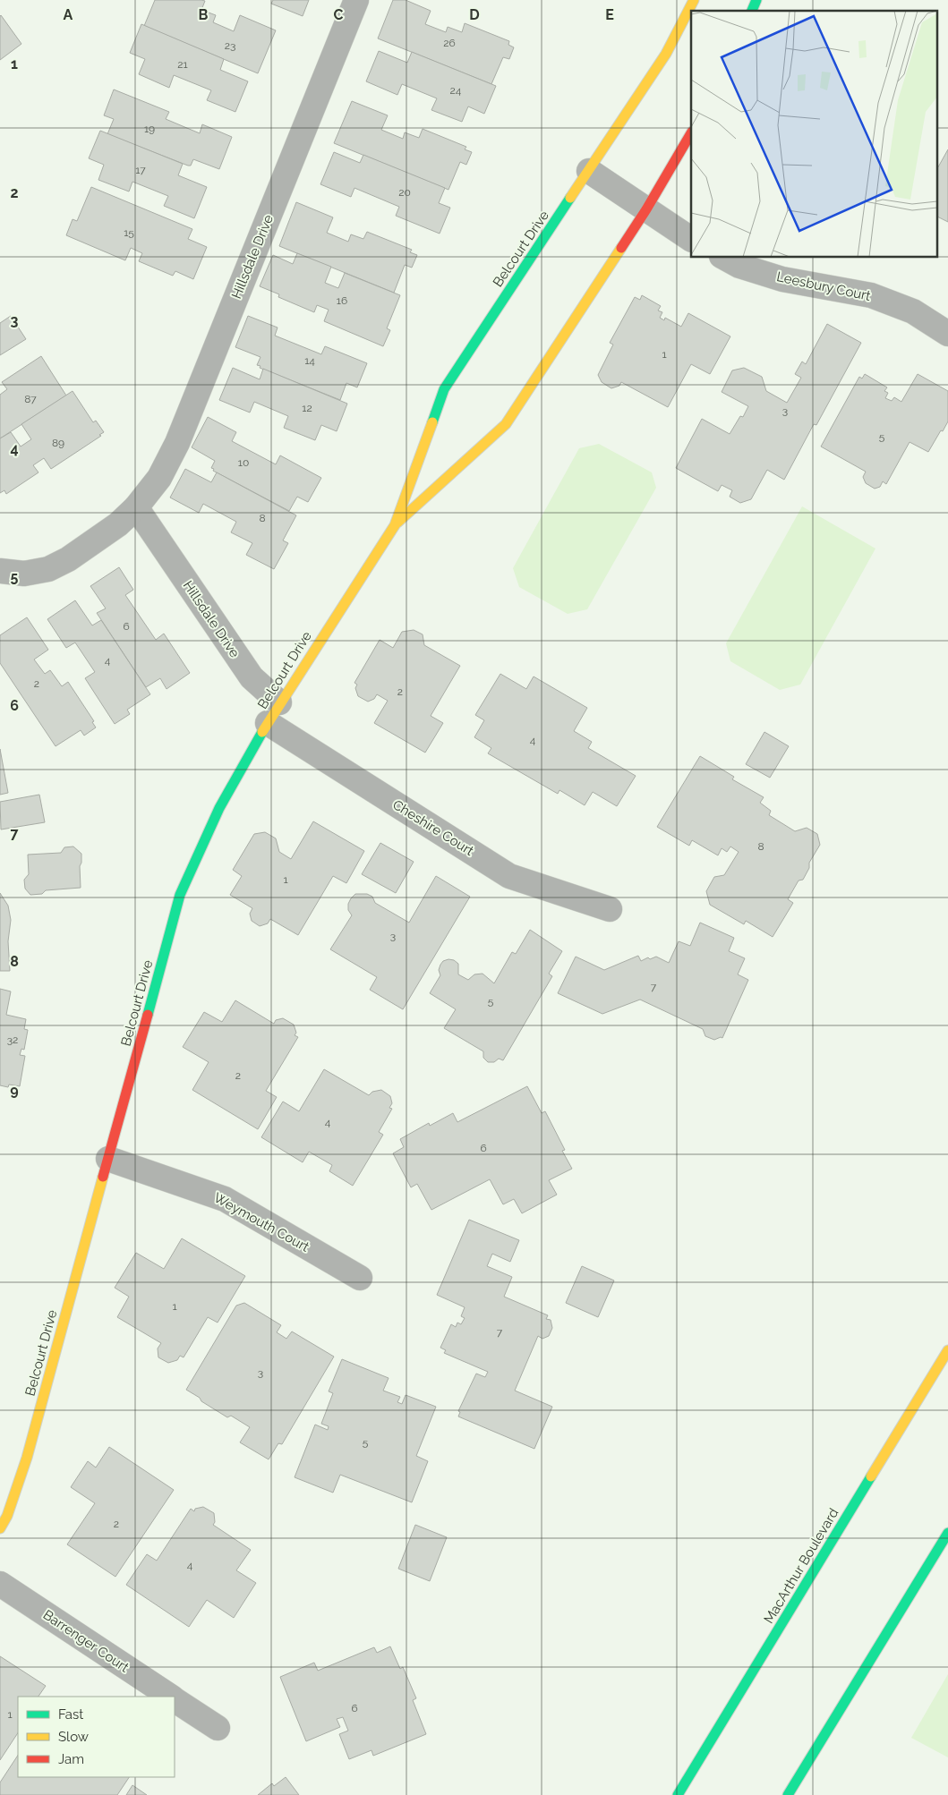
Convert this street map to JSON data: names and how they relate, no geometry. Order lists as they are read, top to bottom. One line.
{"streets":{"street":["Belcourt Drive","Hillsdale Drive","Leesbury Court","Cheshire Court","Weymouth Court","MacArthur Boulevard","Barrenger Court"]},"crossings":[["Belcourt Drive","Hillsdale Drive"],["Belcourt Drive","Cheshire Court"],["Belcourt Drive","Weymouth Court"],["Hillsdale Drive","Cheshire Court"]],"house_numbers":["26","23","21","24","19","17","20","15","16","1","14","87","12","3","5","89","10","8","6","4","2","2","4","8","1","3","7","5","32","2","4","6","1","7","3","5","2","4","6","1"],"legend":["Fast","Slow","Jam"],"grid":{"columns":["A","B","C","D","E"],"rows":["1","2","3","4","5","6","7","8","9"]}}
